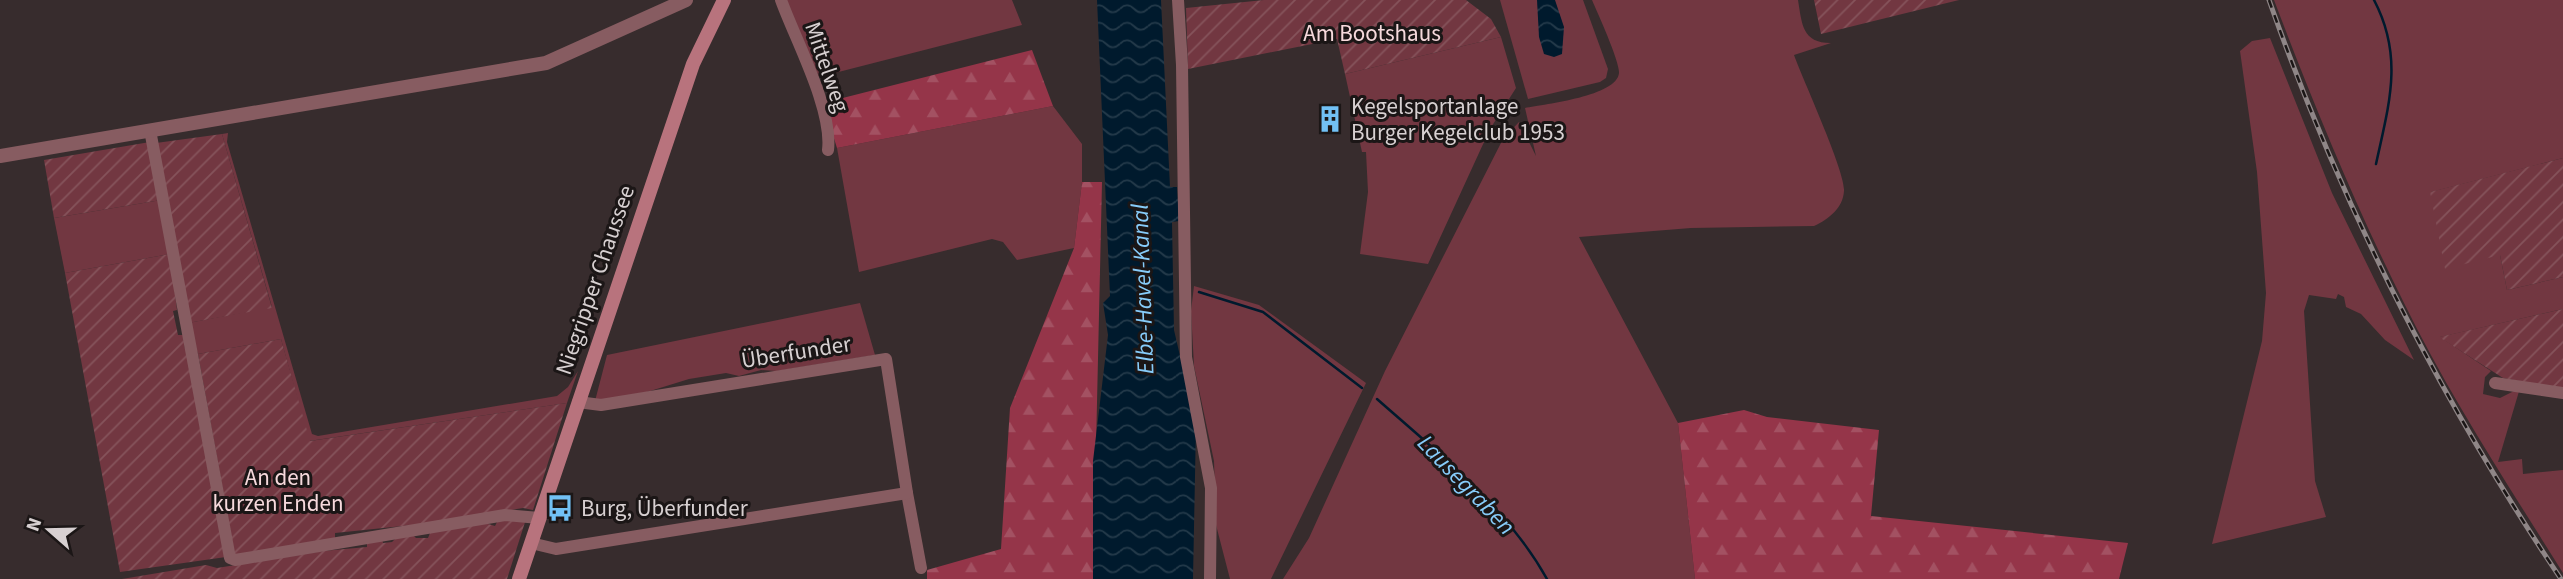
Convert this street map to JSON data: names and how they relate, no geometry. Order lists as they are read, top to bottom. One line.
{"streets":{"main road":["Niegripper Chaussee"],"street":["Mittelweg","Überfunder"]},"crossings":[["Niegripper Chaussee","Überfunder"]],"water":["Elbe-Havel-Kanal","Lausegraben"],"parks":["Am Bootshaus","An den kurzen Enden"],"places":{"building":["Kegelsportanlage Burger Kegelclub 1953"],"bus stop":["Burg, Überfunder"]},"north":"left"}
